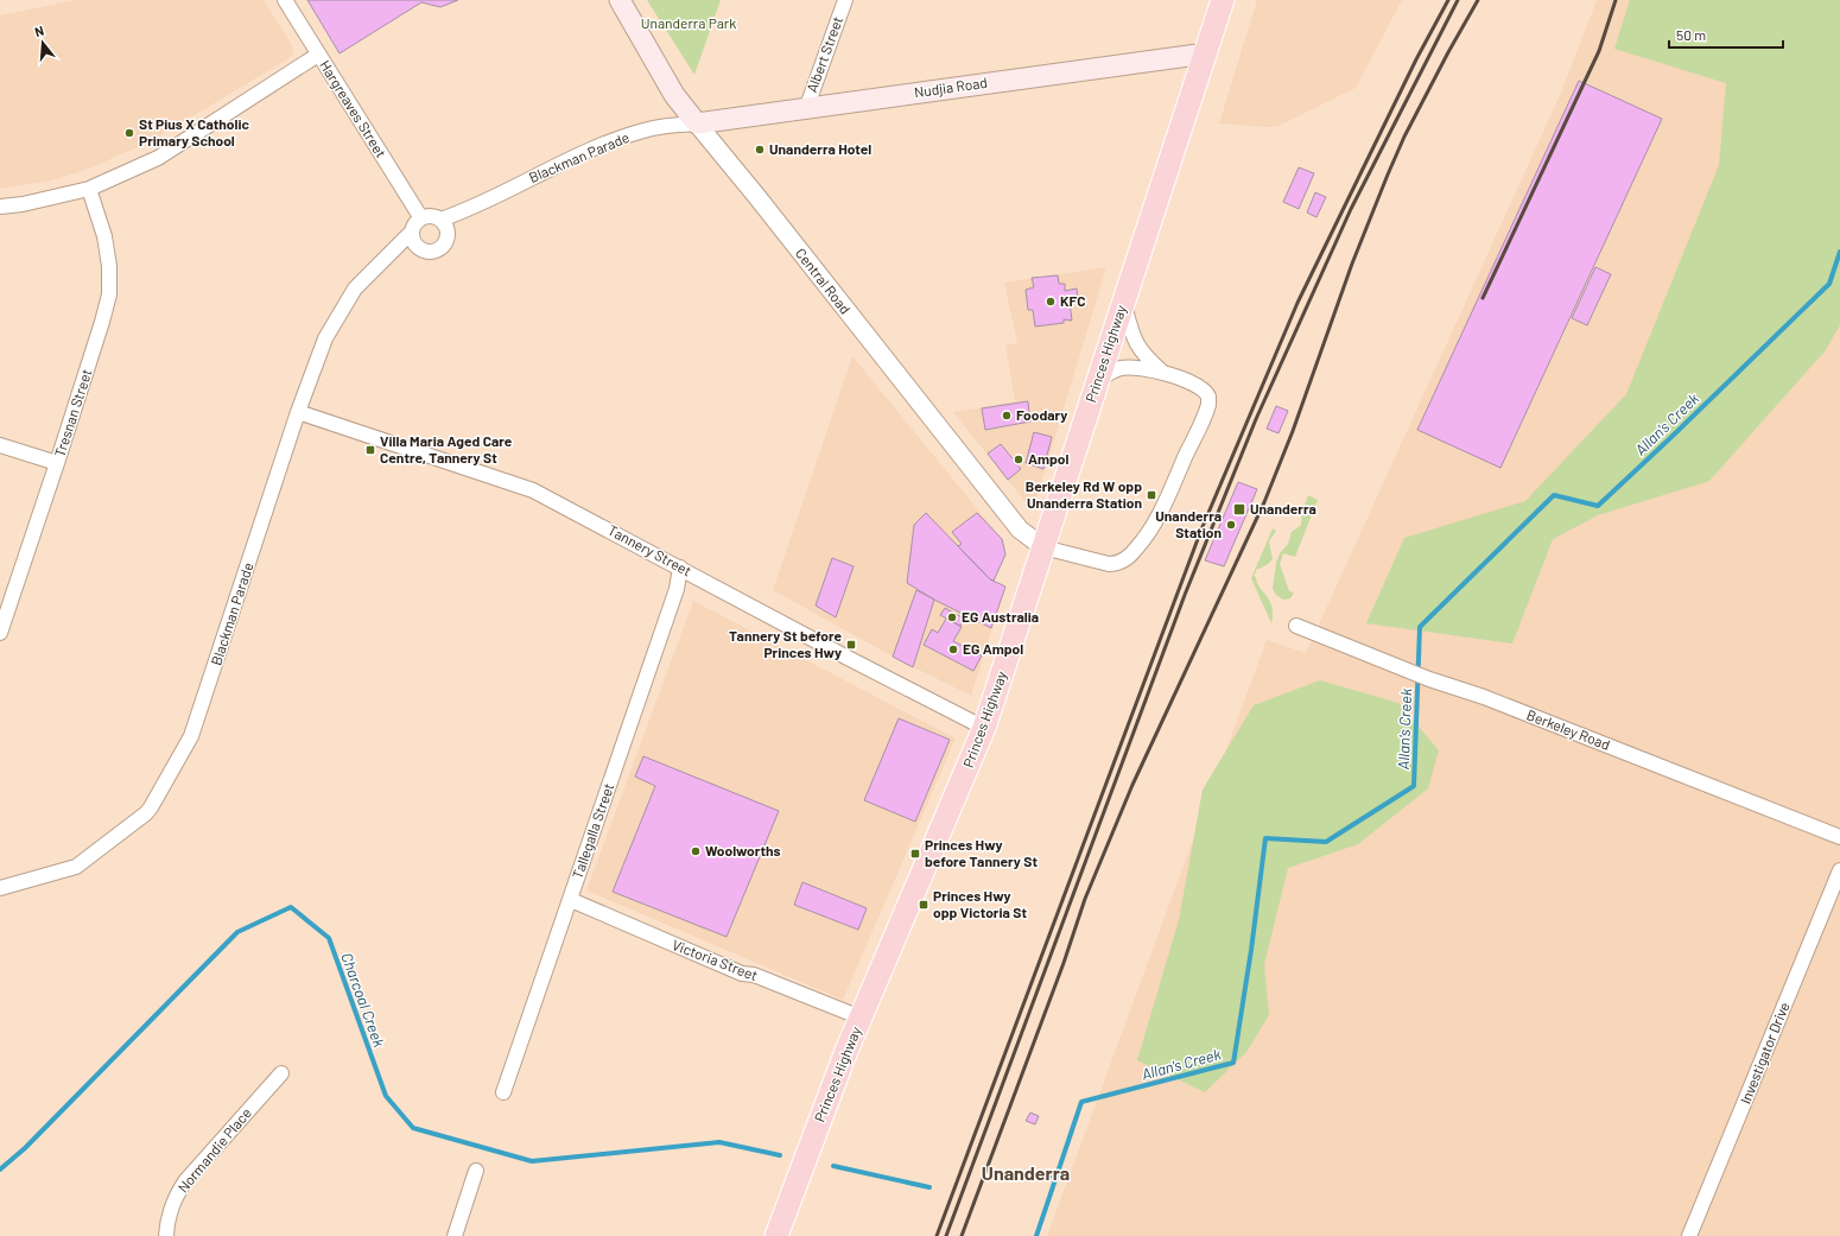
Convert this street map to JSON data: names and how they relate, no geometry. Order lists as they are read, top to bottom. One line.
{"streets":{"main road":["Nudjia Road","Central Road","Princes Highway"],"street":["Albert Street","Hargreaves Street","Blackman Parade","Tresnan Street","Tannery Street","Berkeley Road","Tallegalla Street","Victoria Street","Investigator Drive","Normandie Place"]},"crossings":[["Albert Street","Nudjia Road"],["Nudjia Road","Blackman Parade"],["Nudjia Road","Central Road"],["Nudjia Road","Princes Highway"],["Hargreaves Street","Blackman Parade"],["Blackman Parade","Central Road"],["Blackman Parade","Tannery Street"],["Central Road","Princes Highway"],["Princes Highway","Tannery Street"],["Princes Highway","Victoria Street"],["Tannery Street","Tallegalla Street"],["Tallegalla Street","Victoria Street"]],"districts":["Unanderra"],"water":["Allan's Creek","Charcoal Creek"],"parks":["Unanderra Park"],"places":{"other":["St Pius X Catholic Primary School","Unanderra Hotel","KFC","Foodary","Ampol","Unanderra Station","EG Australia","EG Ampol","Woolworths"],"transit":["Villa Maria Aged Care Centre, Tannery St","Berkeley Rd W opp Unanderra Station","Unanderra","Tannery St before Princes Hwy","Princes Hwy before Tannery St","Princes Hwy opp Victoria St"]},"scale_bar":"50 m","north":"top"}
